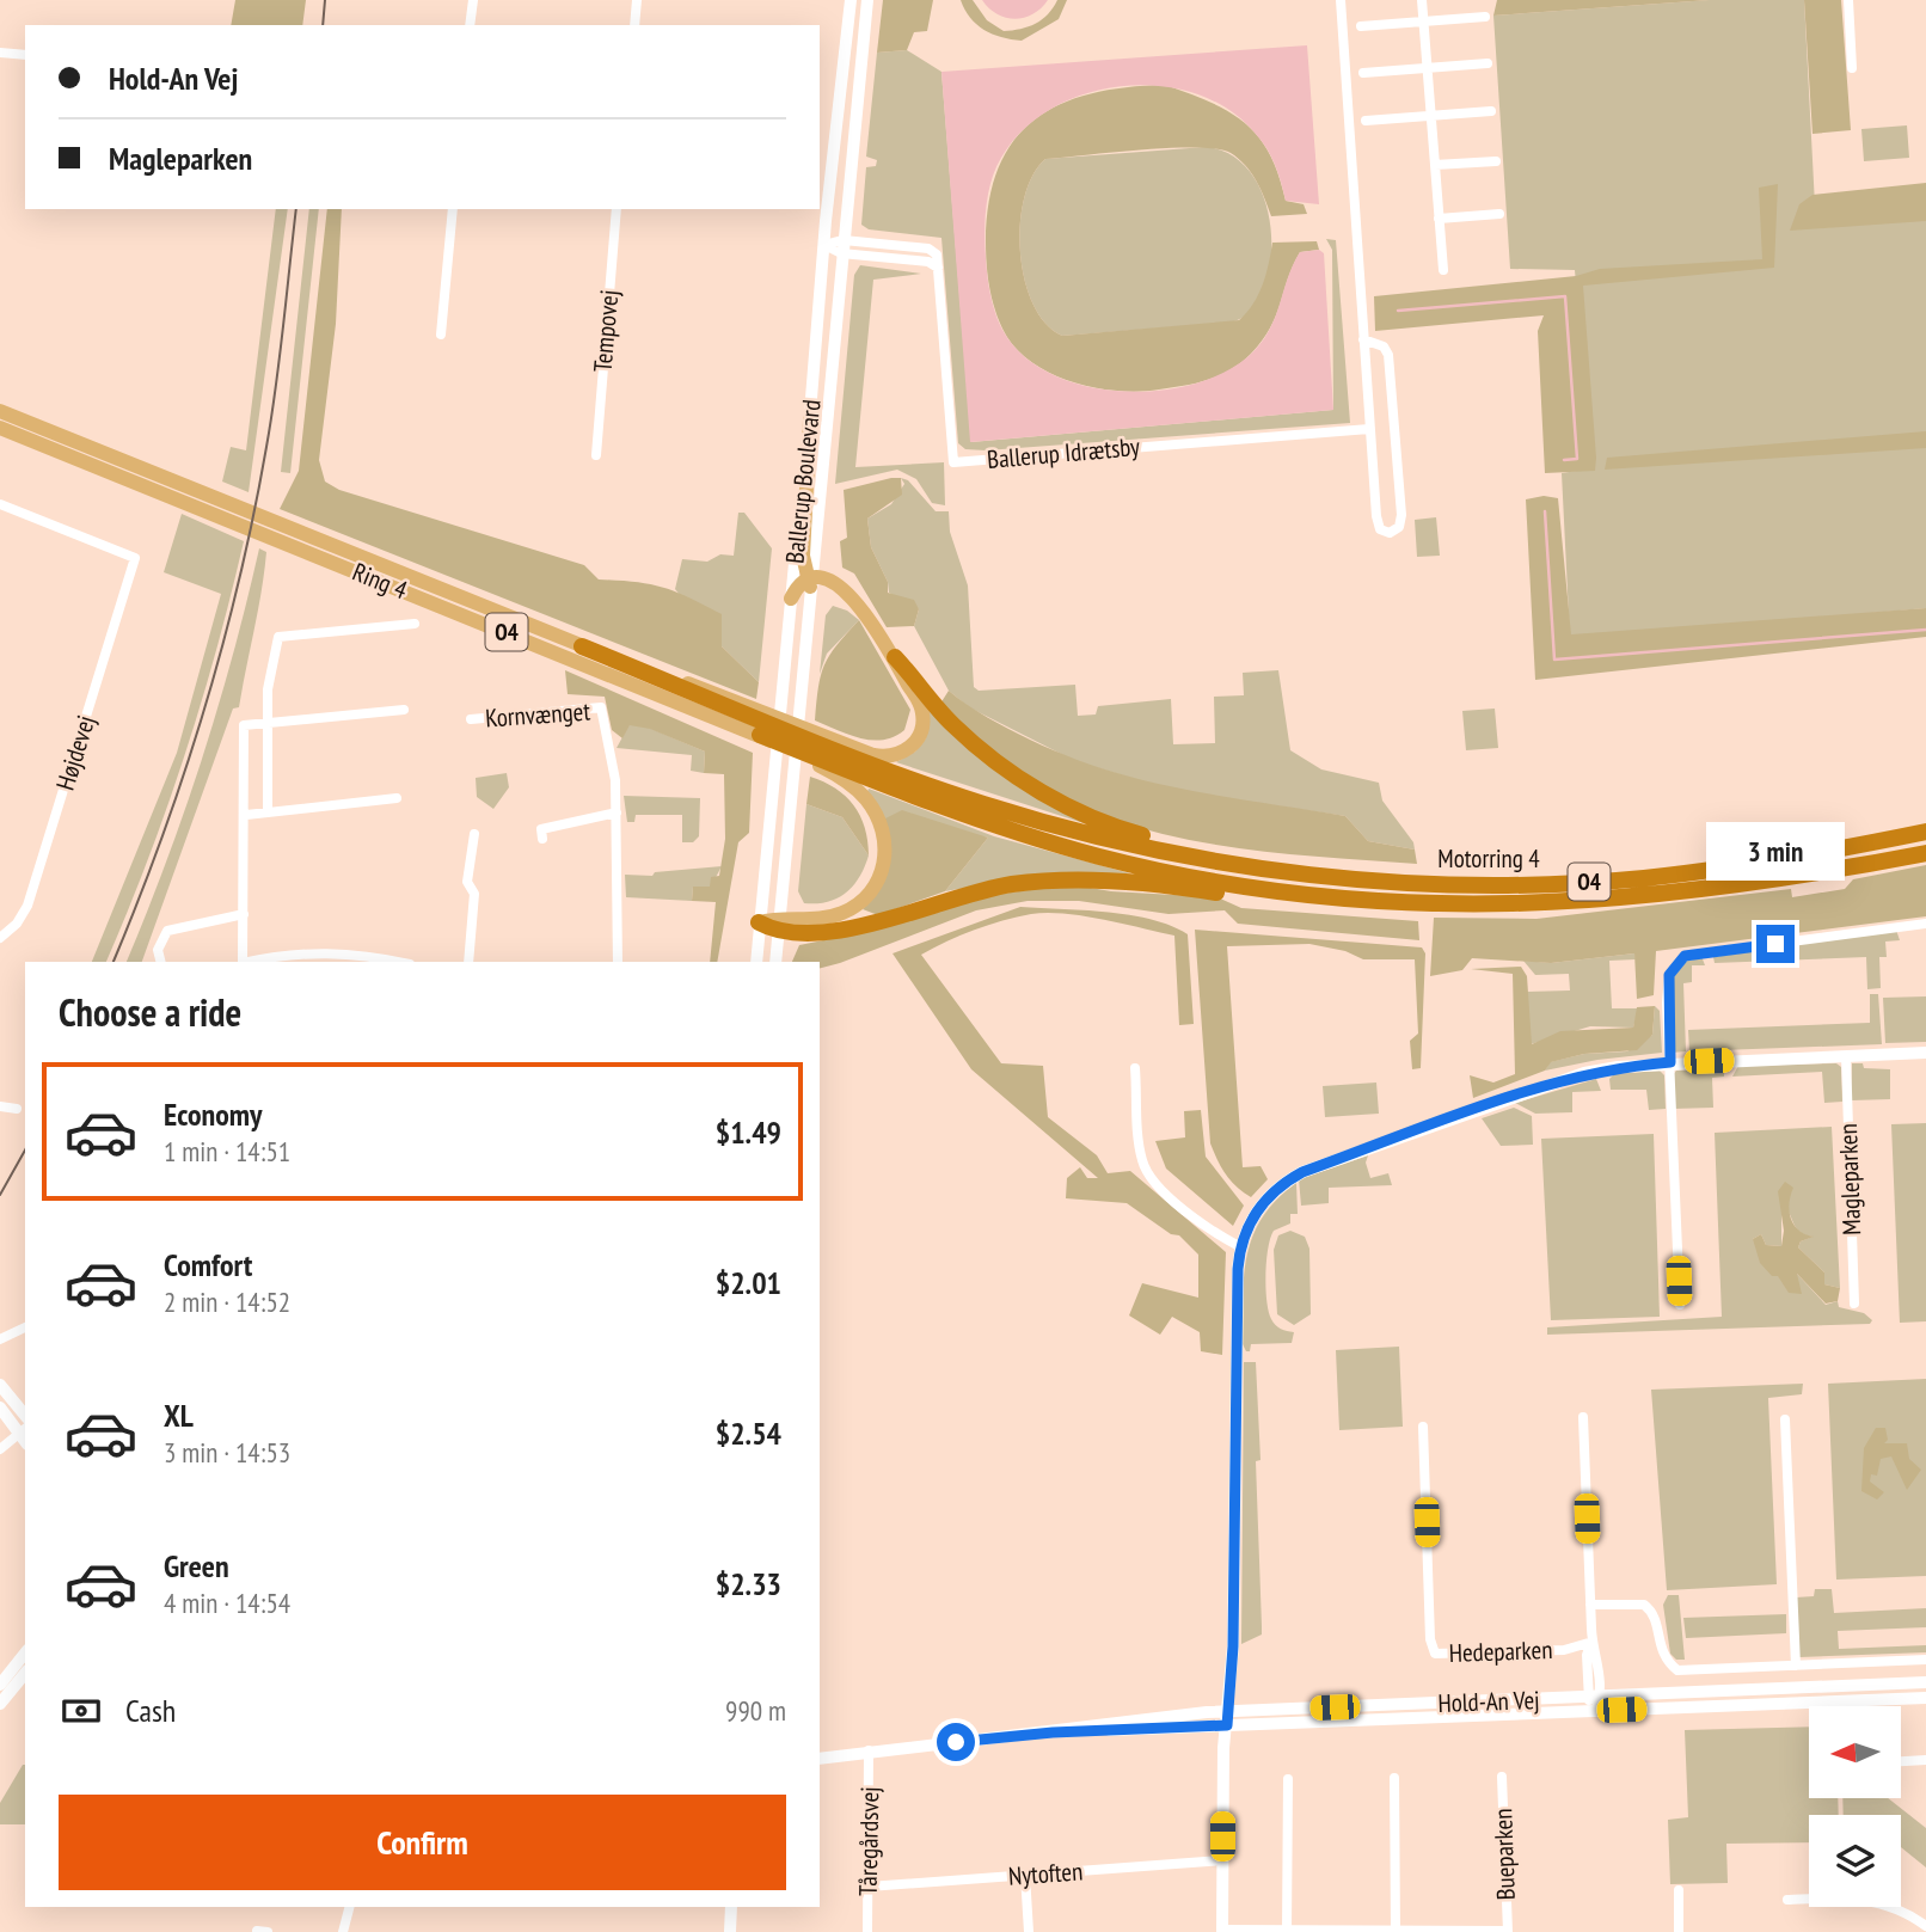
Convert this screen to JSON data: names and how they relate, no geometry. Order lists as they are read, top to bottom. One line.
{"streets":{"highway":["O4","Motorring 4"],"main road":["Ring 4"],"street":["Tempovej","Ballerup Idrætsby","Ballerup Boulevard","Kornvænget","Højdevej","Magleparken","Hedeparken","Hold-An Vej","Tåregårdsvej","Bueparken","Nytoften"]},"crossings":[["Ballerup Idrætsby","Ballerup Boulevard"],["Ring 4","O4"],["O4","Motorring 4"],["Hold-An Vej","Tåregårdsvej"],["Hold-An Vej","Bueparken"],["Tåregårdsvej","Nytoften"],["Bueparken","Nytoften"]],"north":"left","page":{"banner":["Hold-An Vej","Magleparken"],"bubble":"3 min","heading":"Choose a ride","list":[{"name":"Economy","note":"1 min · 14:51","value":"$1.49"},{"name":"Comfort","note":"2 min · 14:52","value":"$2.01"},{"name":"XL","note":"3 min · 14:53","value":"$2.54"},{"name":"Green","note":"4 min · 14:54","value":"$2.33"}],"pay":["Cash","990 m"],"buttons":"Confirm"}}
